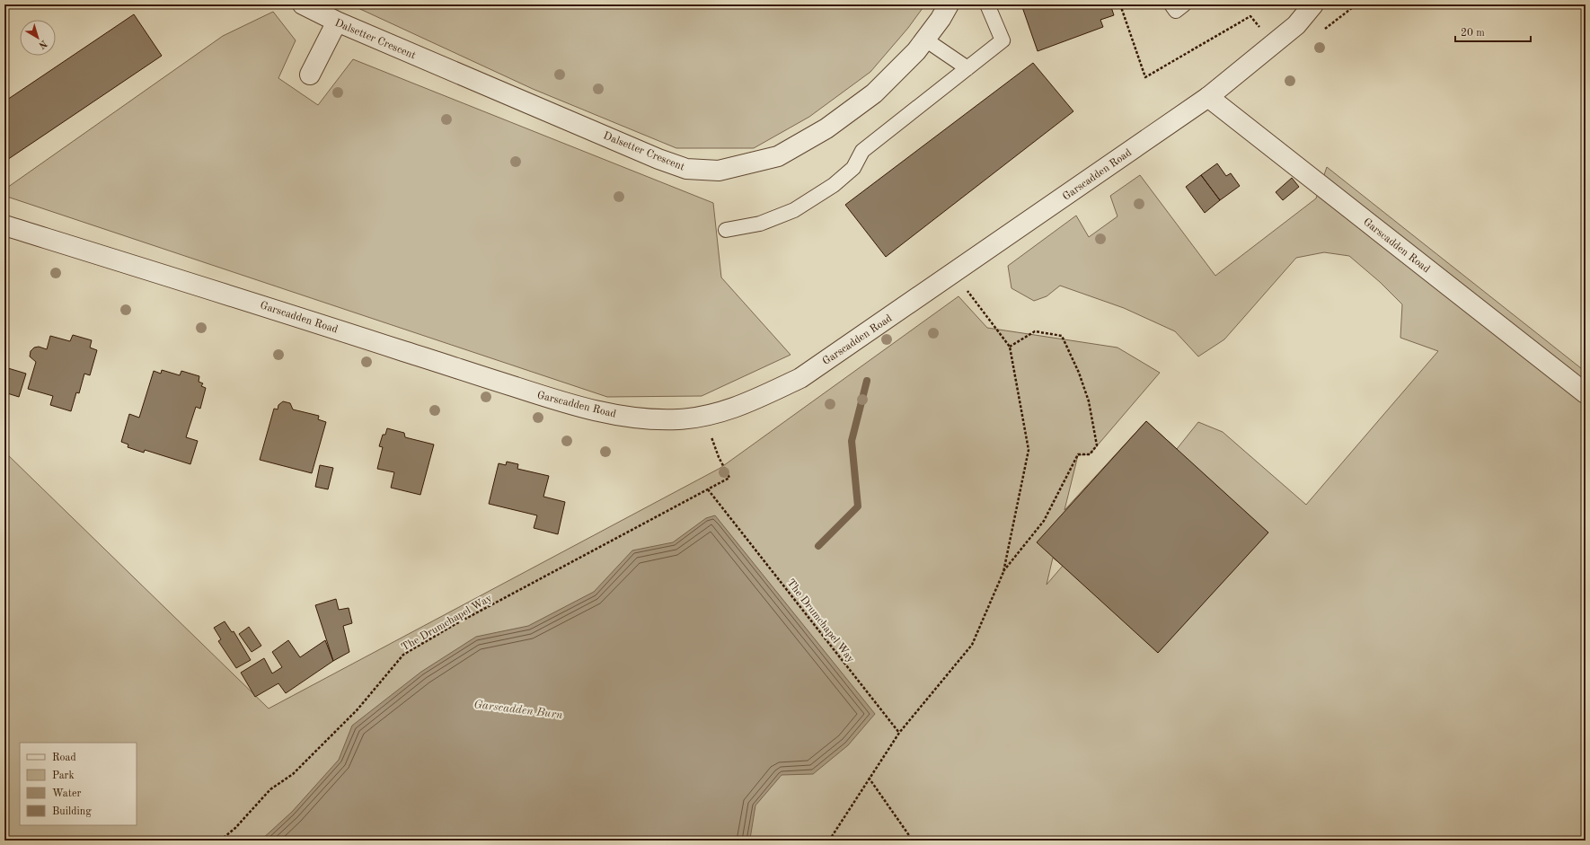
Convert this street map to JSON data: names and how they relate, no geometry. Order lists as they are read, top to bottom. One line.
{"streets":{"street":["Dalsetter Crescent","Garscadden Road"],"path":["The Drumchapel Way"]},"crossings":[["Garscadden Road","The Drumchapel Way"]],"water":["Garscadden Burn"],"legend":["Road","Park","Water","Building"],"scale_bar":"20 m","north":"bottom right"}
